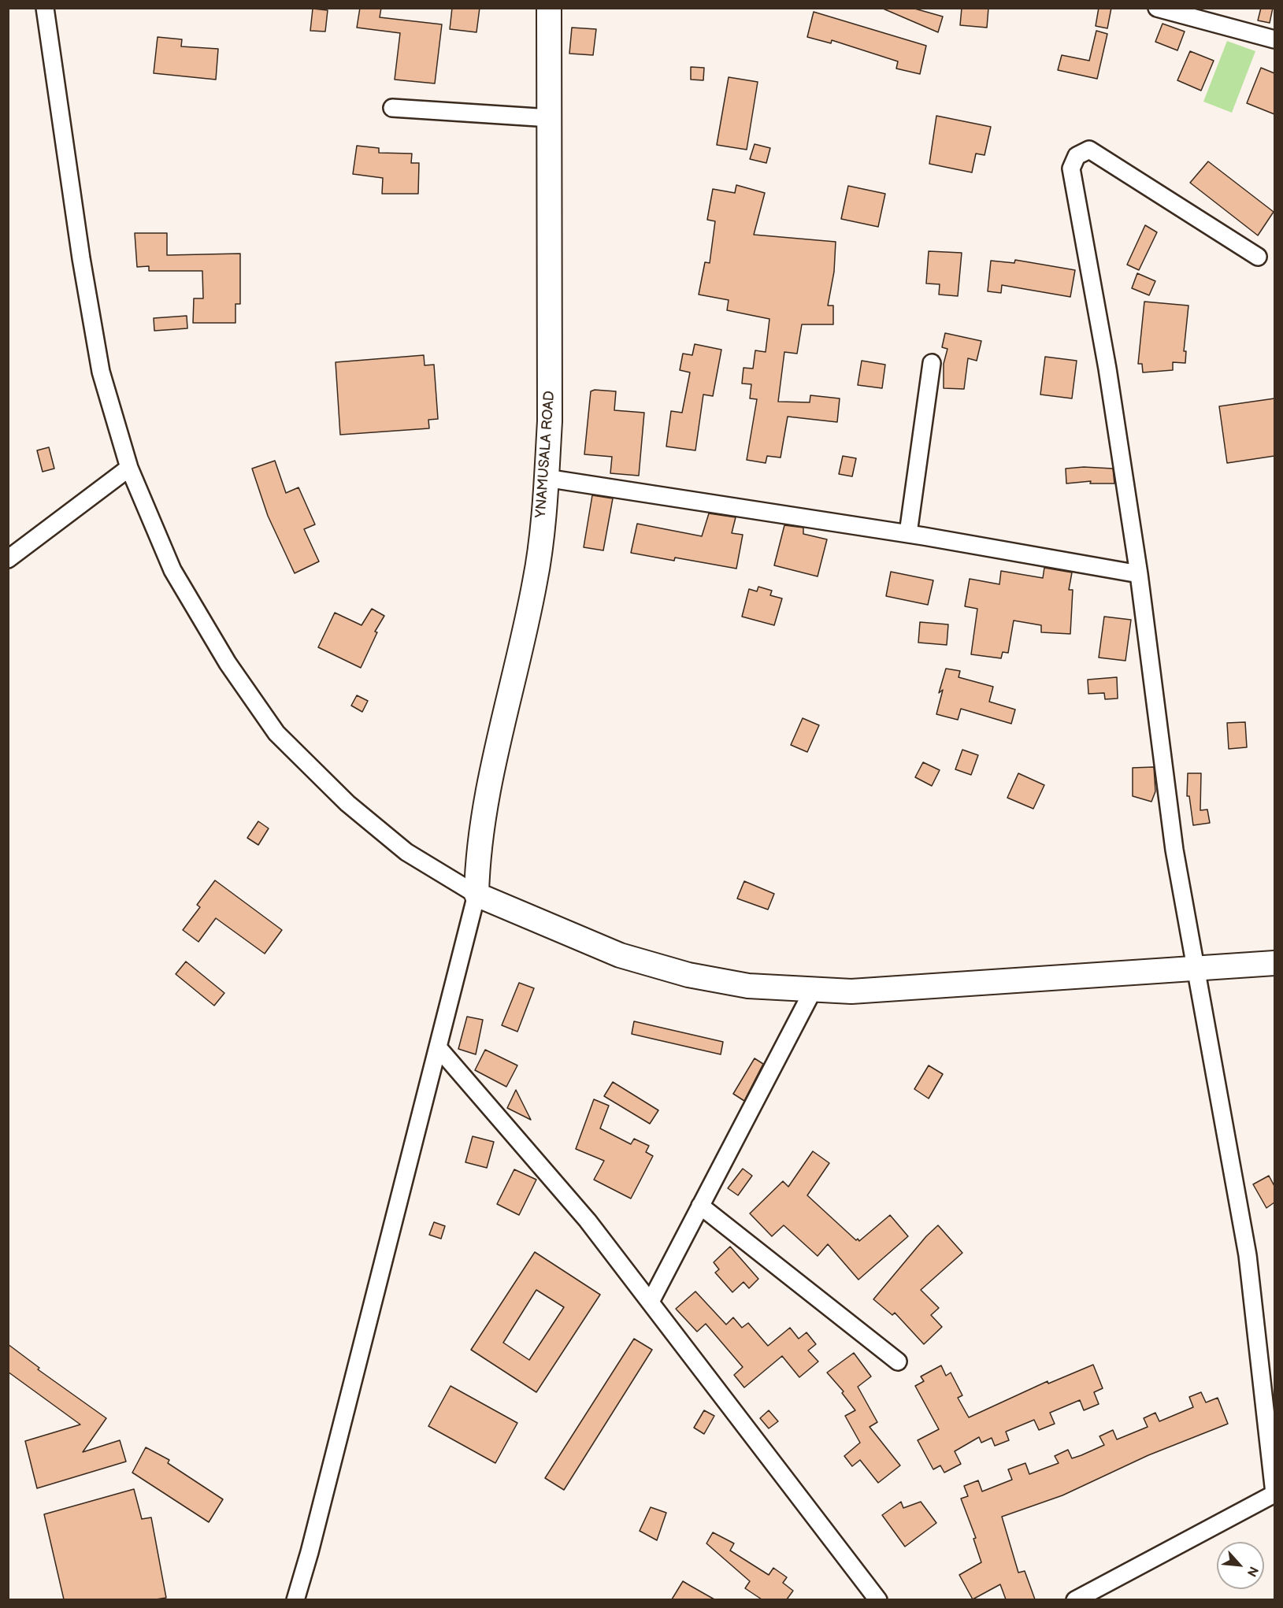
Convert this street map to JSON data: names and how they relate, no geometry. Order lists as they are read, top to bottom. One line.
{"streets":{"main road":["YNAMUSALA ROAD"]},"north":"bottom right"}
